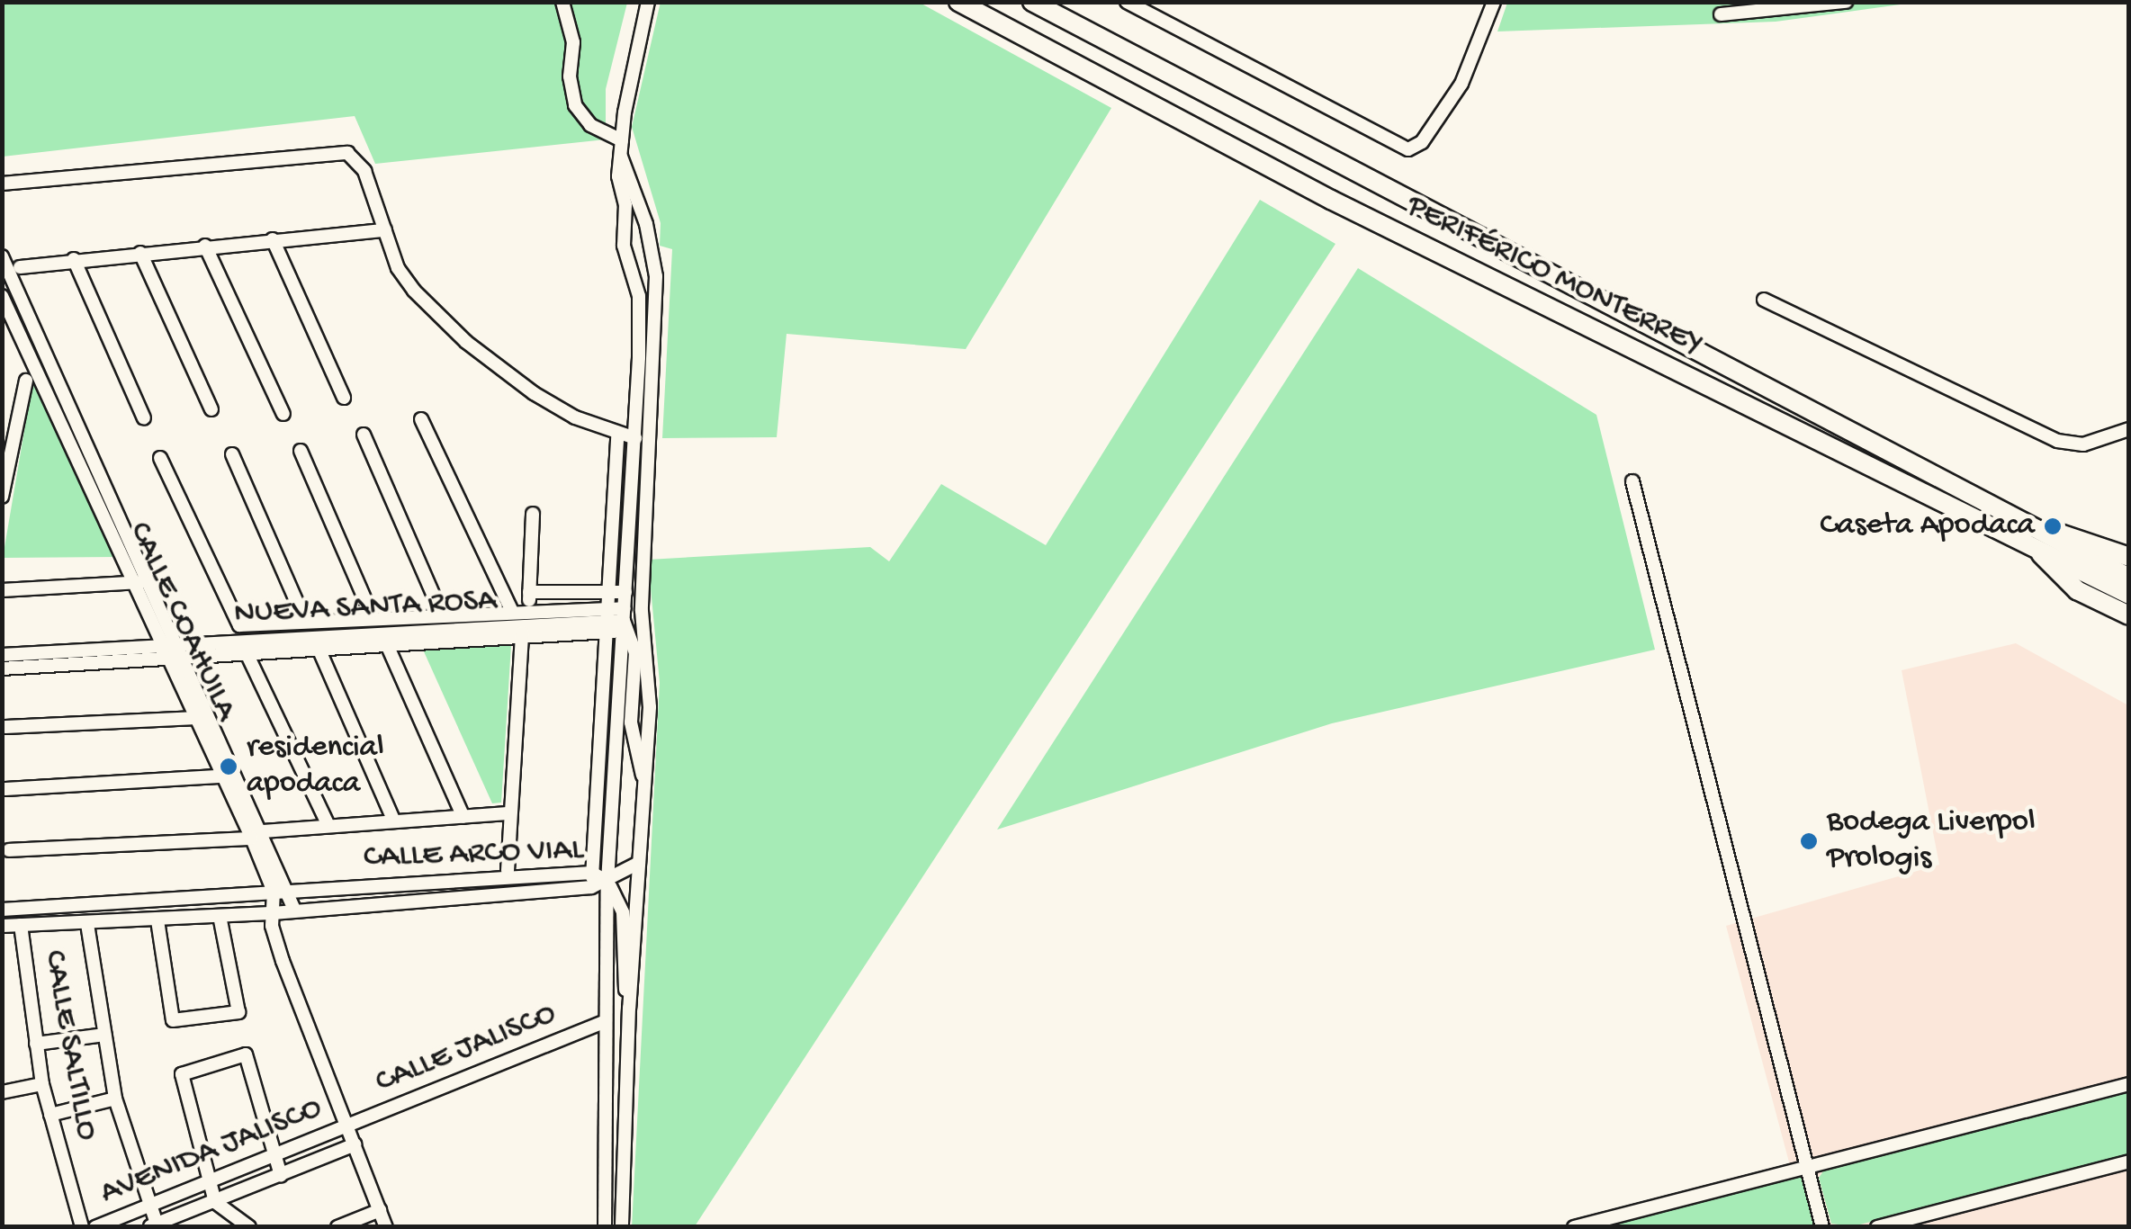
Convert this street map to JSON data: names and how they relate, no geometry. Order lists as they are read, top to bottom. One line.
{"streets":{"highway":["PERIFÉRICO MONTERREY"],"street":["NUEVA SANTA ROSA","CALLE COAHUILA","CALLE ARCO VIAL","CALLE SALTILLO","CALLE JALISCO","AVENIDA JALISCO"]},"crossings":[["NUEVA SANTA ROSA","CALLE COAHUILA"],["CALLE COAHUILA","CALLE ARCO VIAL"],["CALLE COAHUILA","CALLE JALISCO"],["CALLE COAHUILA","AVENIDA JALISCO"],["CALLE ARCO VIAL","CALLE SALTILLO"],["CALLE JALISCO","AVENIDA JALISCO"]],"places":["Caseta Apodaca","residencial apodaca","Bodega Liverpol Prologis"]}
